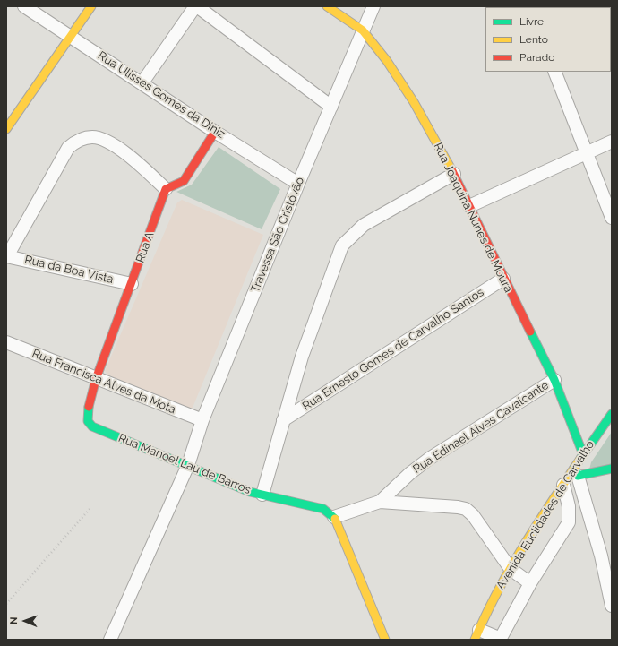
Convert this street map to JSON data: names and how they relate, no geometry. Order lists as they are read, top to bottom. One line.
{"streets":{"main road":["Rua Joaquina Nunes de Moura","Rua A","Rua Manoel Lau de Barros","Avenida Euclidades de Carvalho"],"street":["Rua Ulisses Gomes da Diniz","Travessa São Cristóvão","Rua da Boa Vista","Rua Ernesto Gomes de Carvalho Santos","Rua Francisca Alves da Mota","Rua Edinael Alves Cavalcante"]},"crossings":[["Rua Ulisses Gomes da Diniz","Travessa São Cristóvão"],["Rua Joaquina Nunes de Moura","Travessa São Cristóvão"],["Rua Joaquina Nunes de Moura","Rua Ernesto Gomes de Carvalho Santos"],["Rua Joaquina Nunes de Moura","Rua Edinael Alves Cavalcante"],["Rua Joaquina Nunes de Moura","Avenida Euclidades de Carvalho"],["Travessa São Cristóvão","Rua Francisca Alves da Mota"],["Travessa São Cristóvão","Rua Manoel Lau de Barros"],["Rua A","Rua da Boa Vista"],["Rua A","Rua Francisca Alves da Mota"],["Rua A","Rua Manoel Lau de Barros"],["Rua Edinael Alves Cavalcante","Rua Manoel Lau de Barros"]],"legend":["Livre","Lento","Parado"],"north":"left"}
